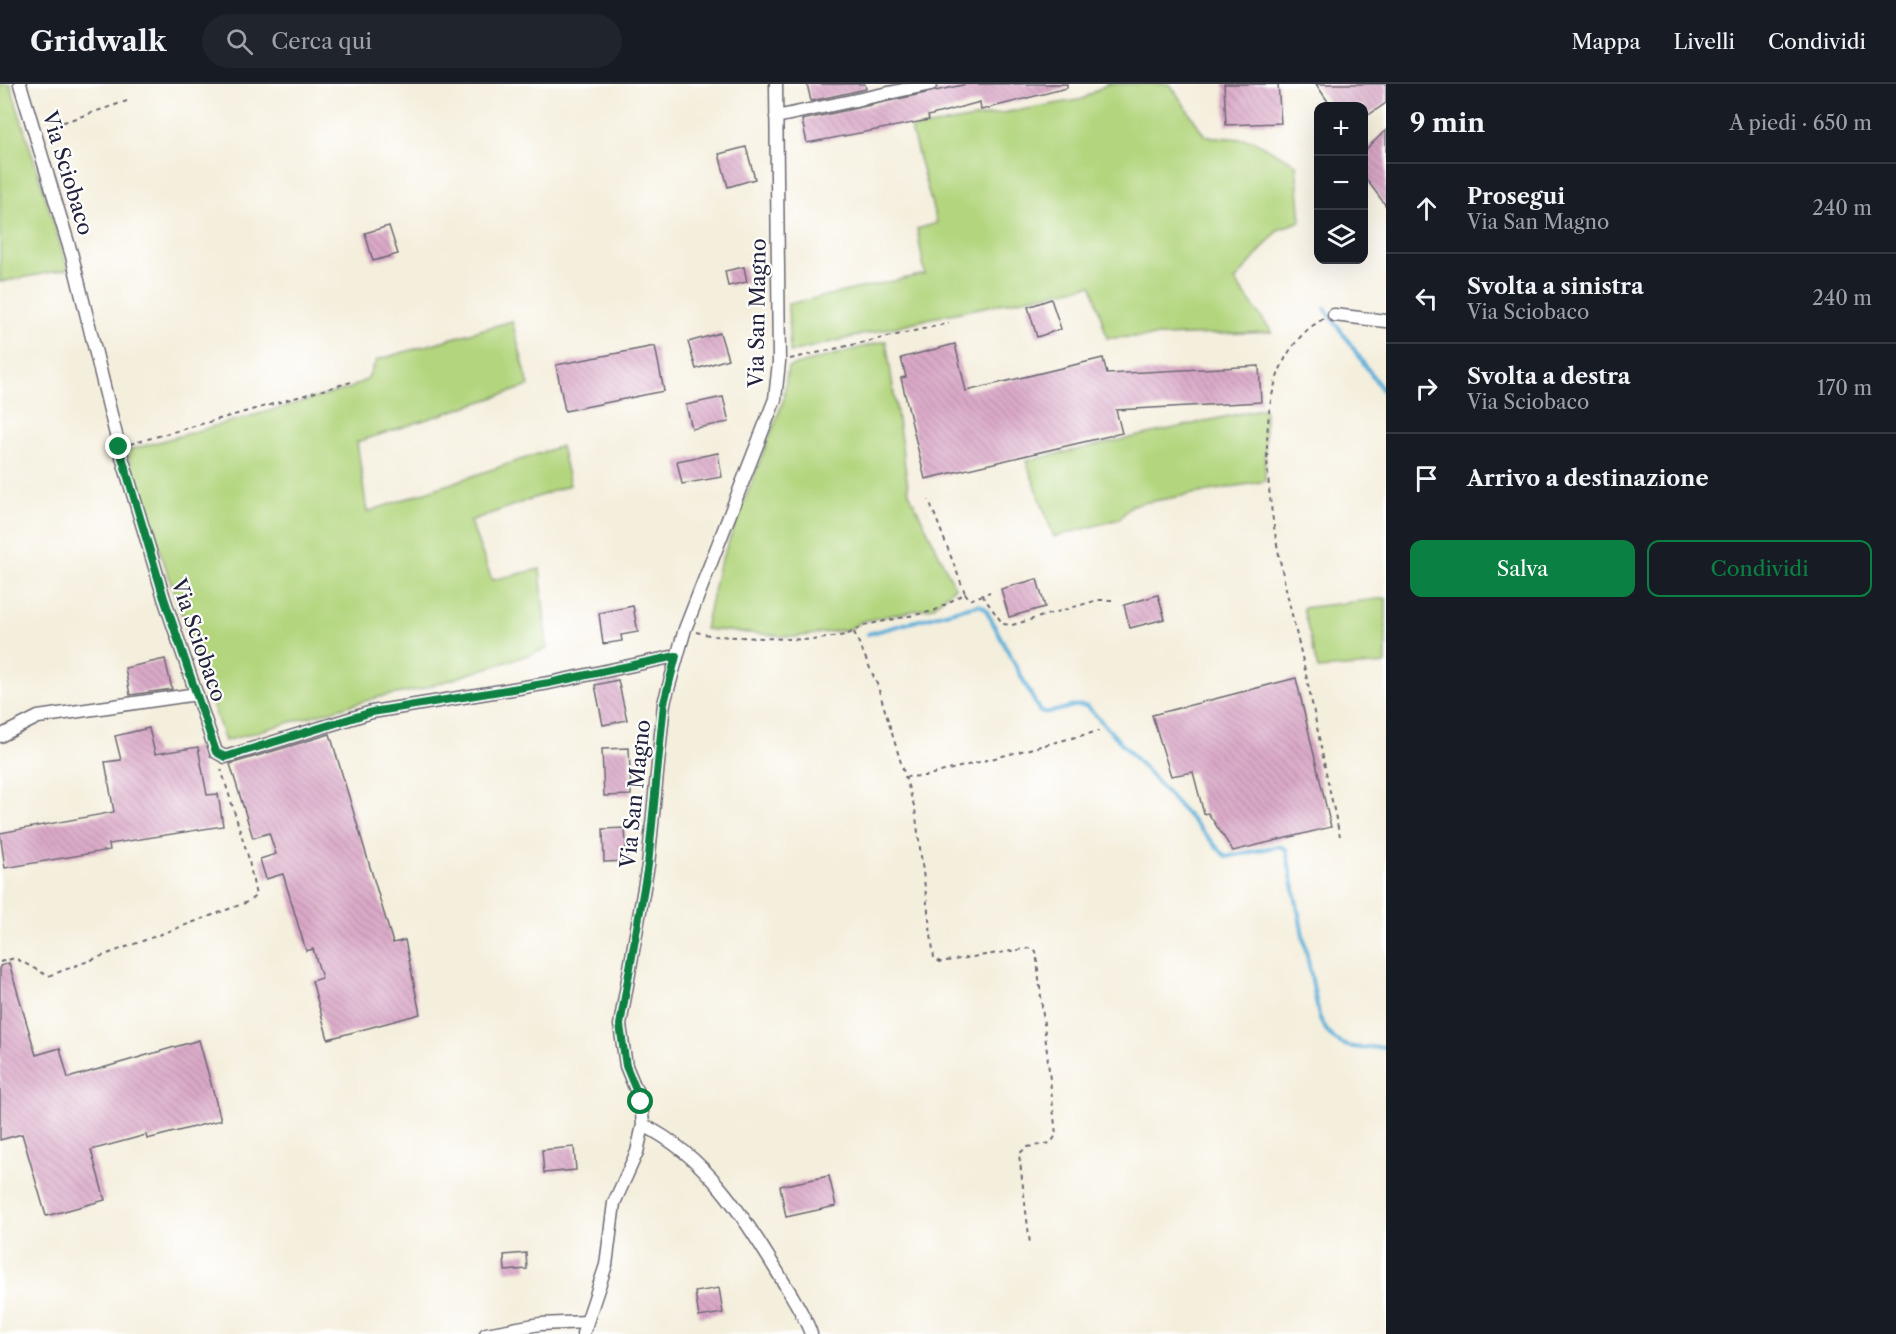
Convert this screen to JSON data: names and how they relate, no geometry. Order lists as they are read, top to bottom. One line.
{"streets":{"street":["Via Sciobaco","Via San Magno"]},"page":{"header":"Gridwalk","search":"Cerca qui","nav":["Mappa","Livelli","Condividi"],"heading":["9 min","A piedi · 650 m"],"map_buttons":["+","−"],"list":[["Prosegui","Via San Magno","240 m"],["Svolta a sinistra","Via Sciobaco","240 m"],["Svolta a destra","Via Sciobaco","170 m"],"Arrivo a destinazione"],"buttons":["Salva","Condividi"]}}
